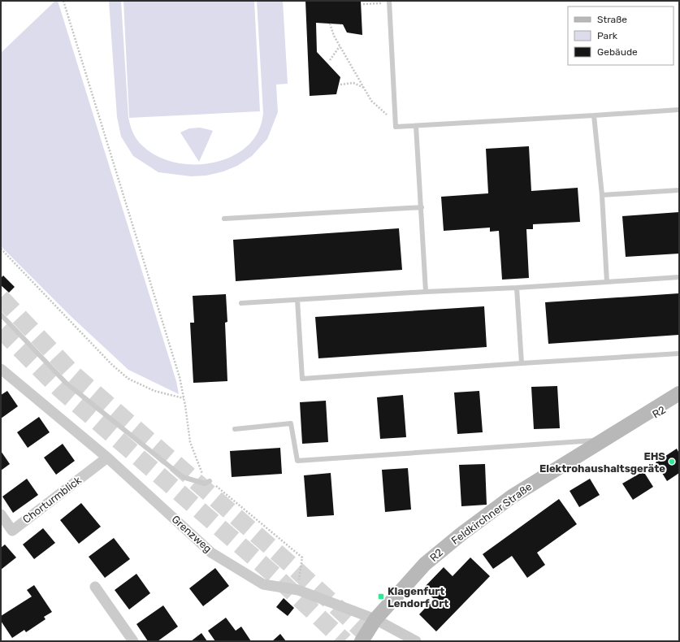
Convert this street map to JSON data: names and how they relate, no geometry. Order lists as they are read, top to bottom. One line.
{"streets":{"street":["Chorturmblick","Feldkirchner Straße","Grenzweg"]},"crossings":[["Chorturmblick","Grenzweg"],["Feldkirchner Straße","Grenzweg"]],"places":{"other":["EHS Elektrohaushaltsgeräte"],"transit":["Klagenfurt Lendorf Ort"]},"legend":["Straße","Park","Gebäude"]}
